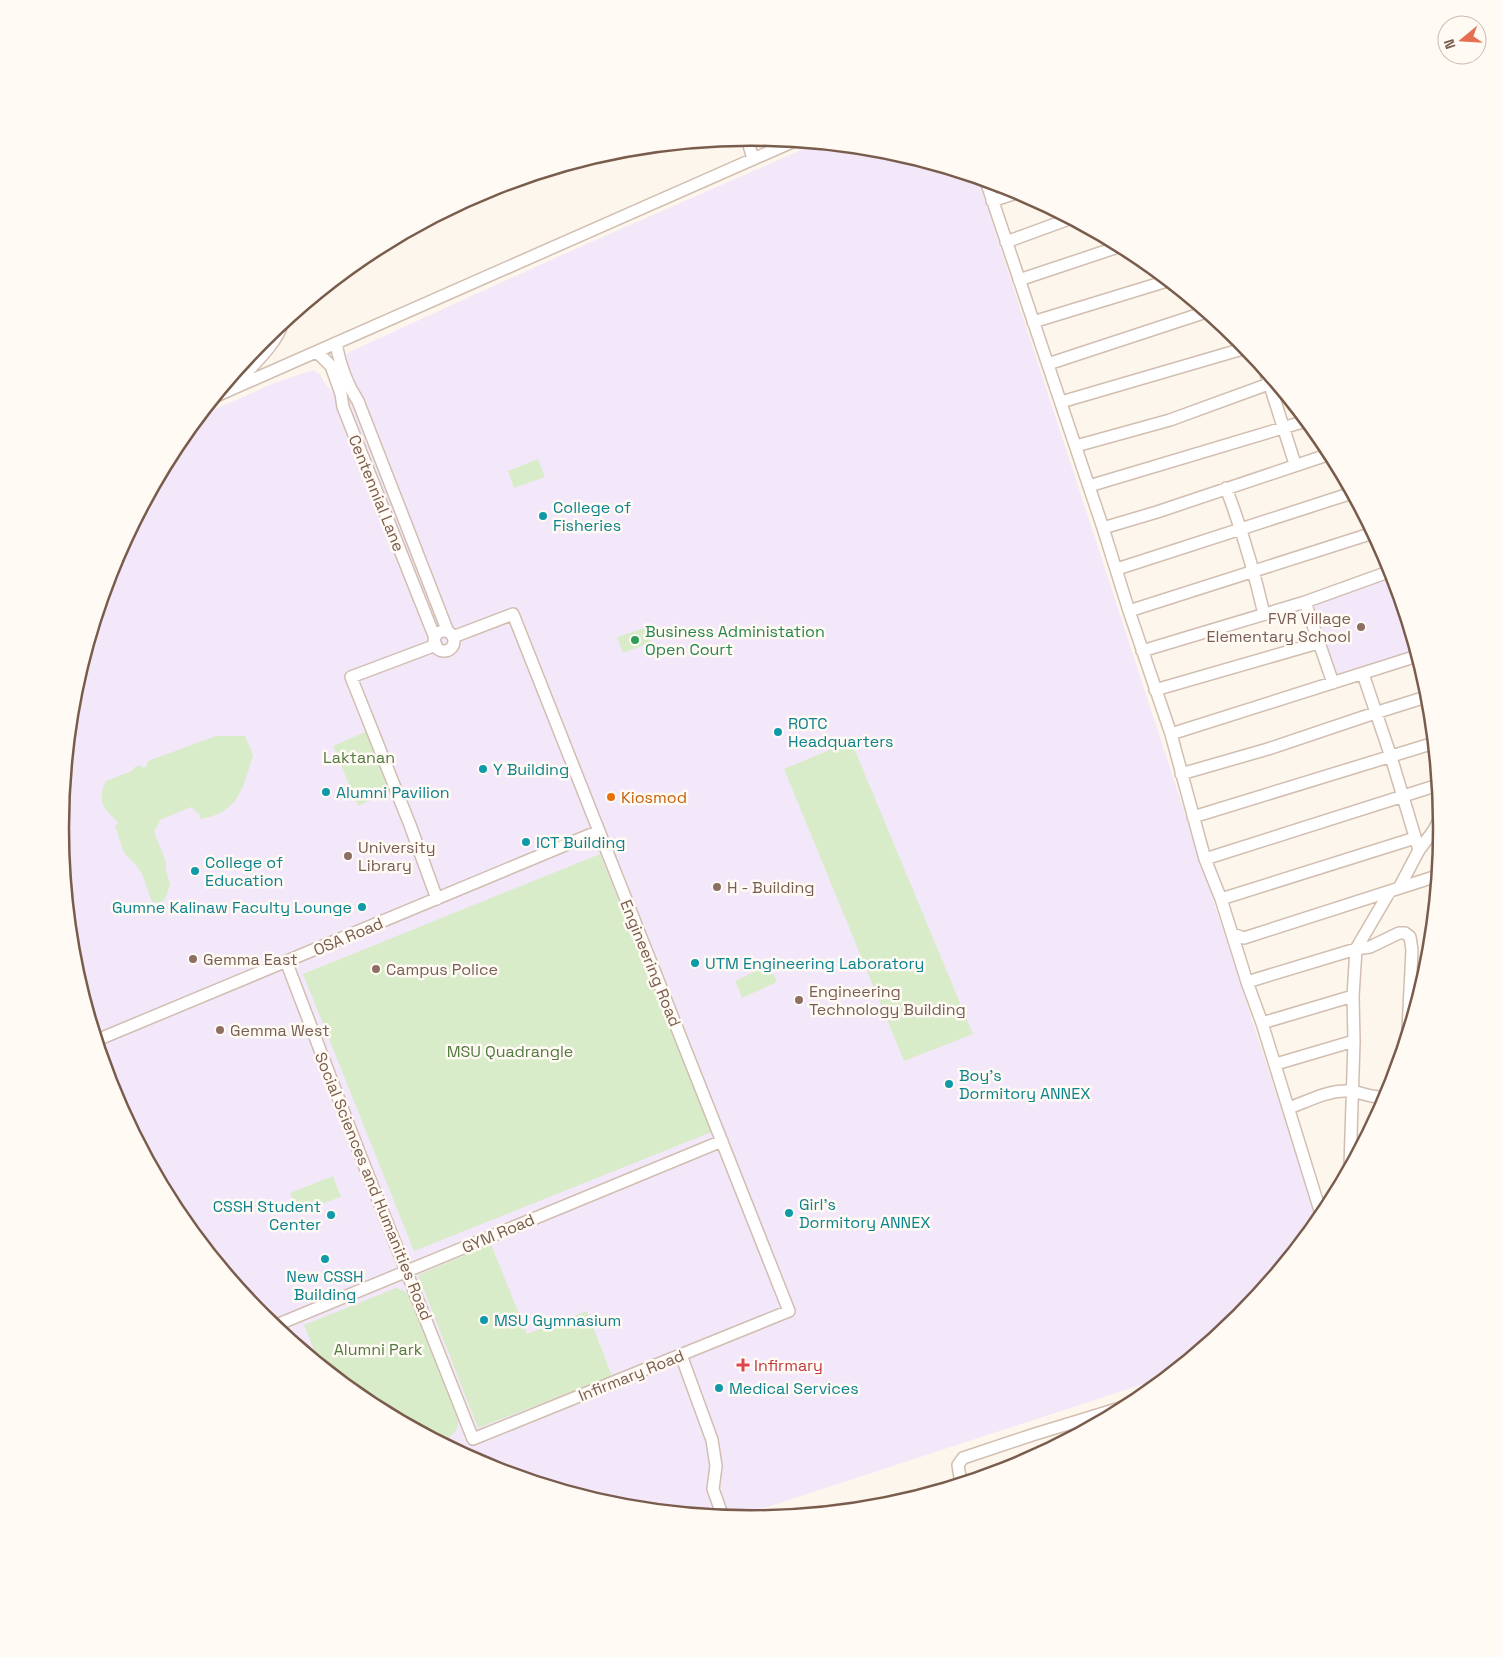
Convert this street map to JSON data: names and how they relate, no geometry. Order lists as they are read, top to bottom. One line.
{"streets":{"street":["Centennial Lane","OSA Road","Engineering Road","Social Sciences and Humanities Road","GYM Road","Infirmary Road"]},"crossings":[["Centennial Lane","Engineering Road"],["OSA Road","Engineering Road"],["OSA Road","Social Sciences and Humanities Road"],["Engineering Road","GYM Road"],["Engineering Road","Infirmary Road"],["Social Sciences and Humanities Road","GYM Road"],["Social Sciences and Humanities Road","Infirmary Road"]],"parks":["Laktanan","MSU Quadrangle","Alumni Park"],"places":{"other":["College of Fisheries","FVR Village Elementary School","Business Administation Open Court","ROTC Headquarters","Y Building","Alumni Pavilion","Kiosmod","ICT Building","University Library","College of Education","H - Building","Gumne Kalinaw Faculty Lounge","Gemma East","UTM Engineering Laboratory","Campus Police","Engineering Technology Building","Gemma West","Boy's Dormitory ANNEX","Girl's Dormitory ANNEX","CSSH Student Center","New CSSH Building","MSU Gymnasium","Medical Services"],"health":["Infirmary"]},"north":"left"}
